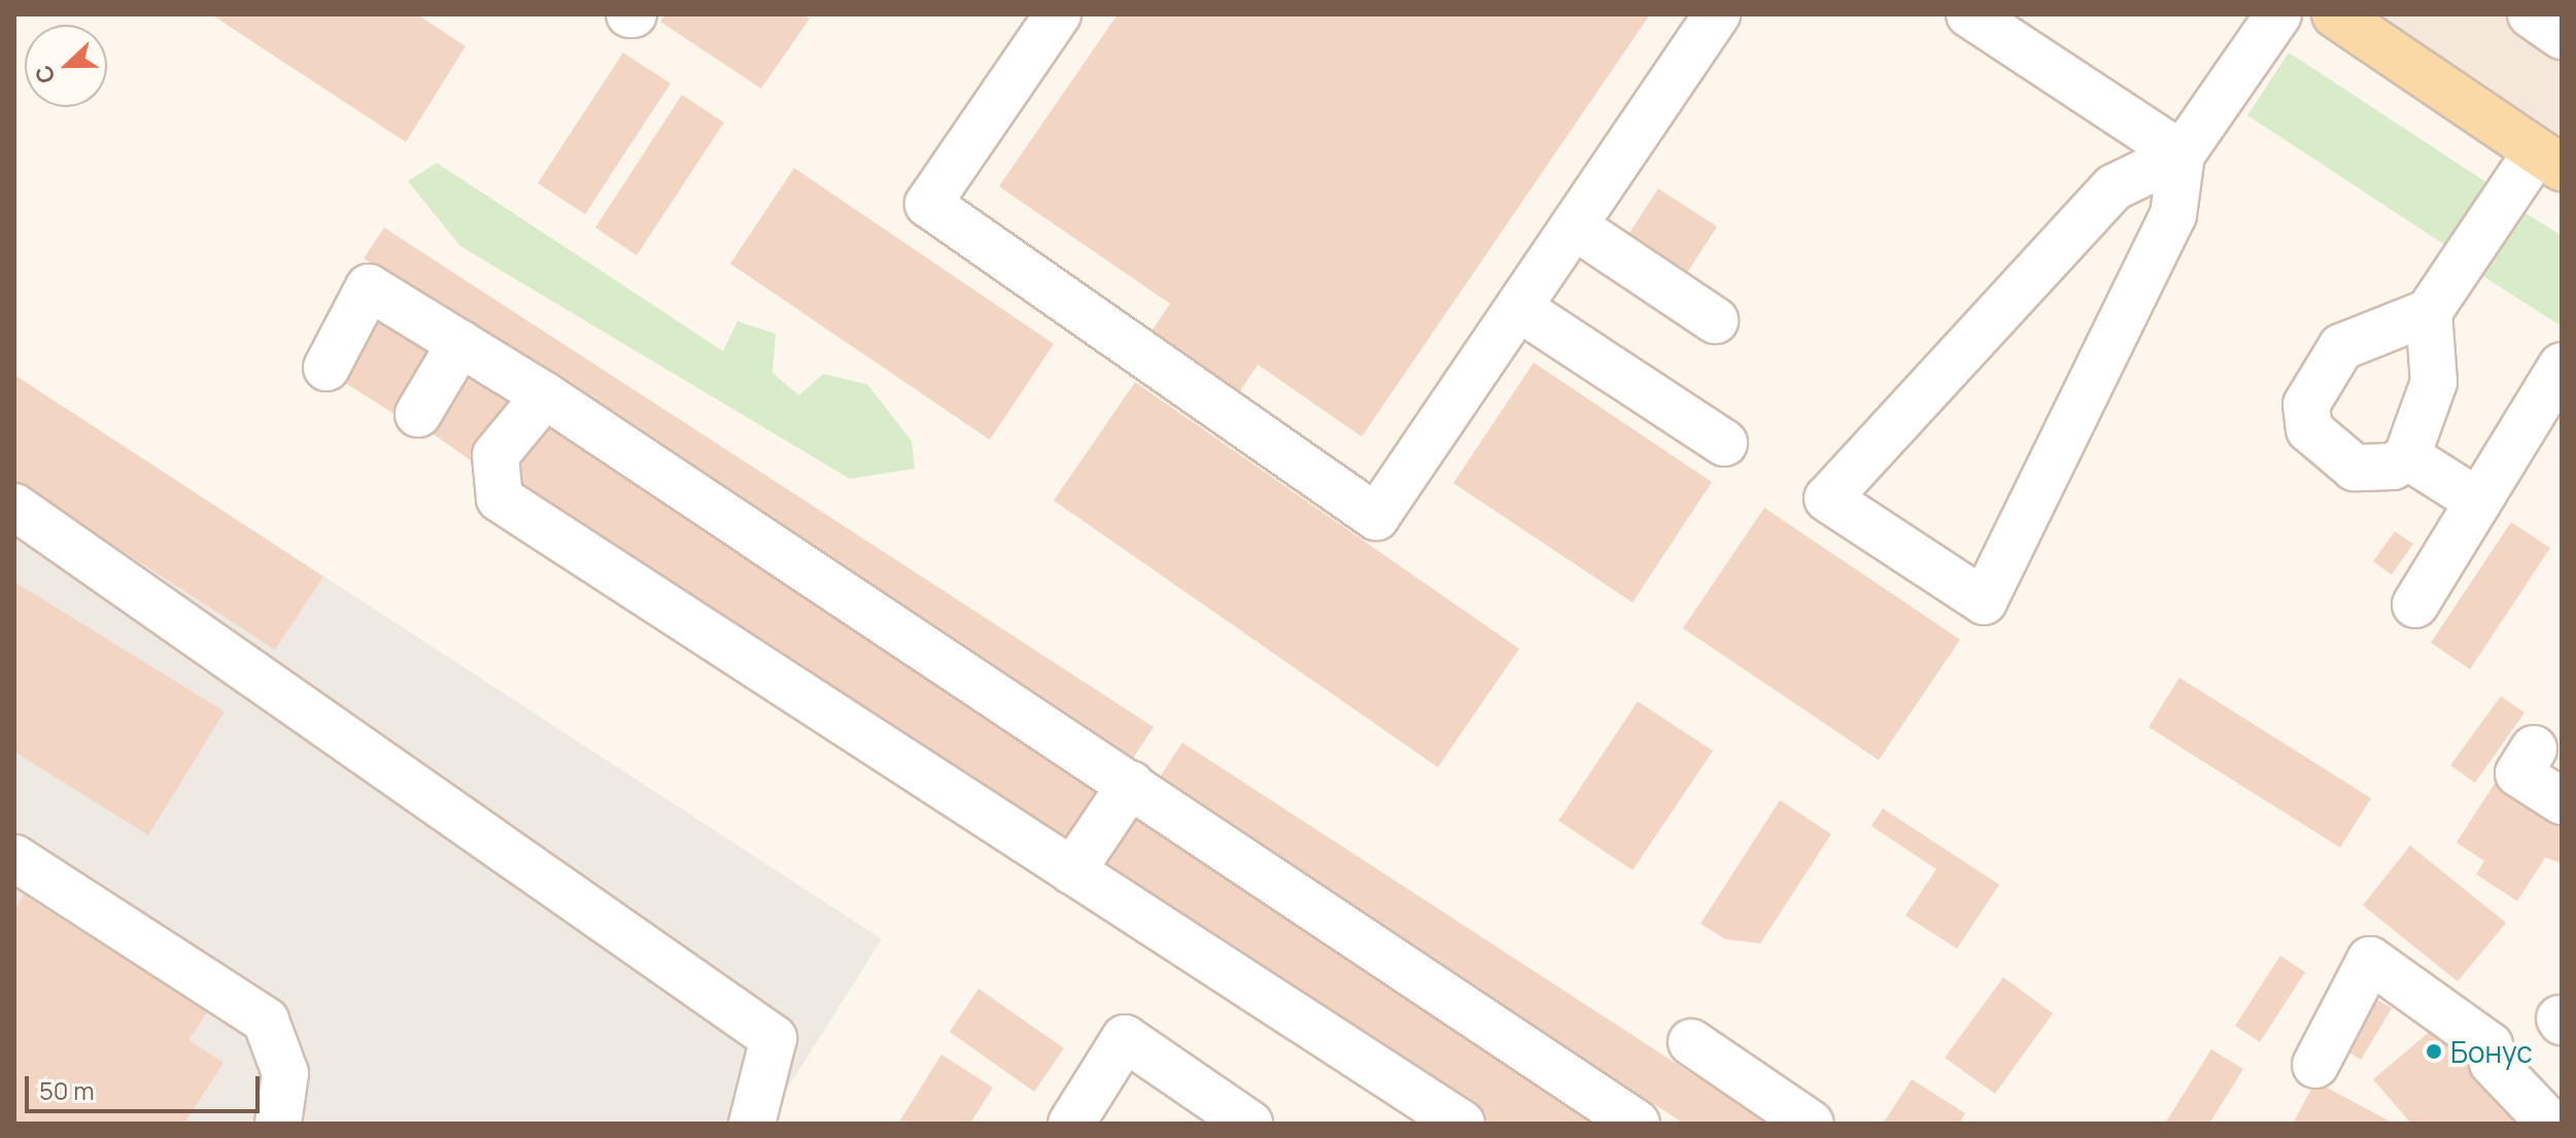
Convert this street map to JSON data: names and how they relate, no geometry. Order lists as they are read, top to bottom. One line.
{"places":["Бонус"],"scale_bar":"50 m","north":"left"}
